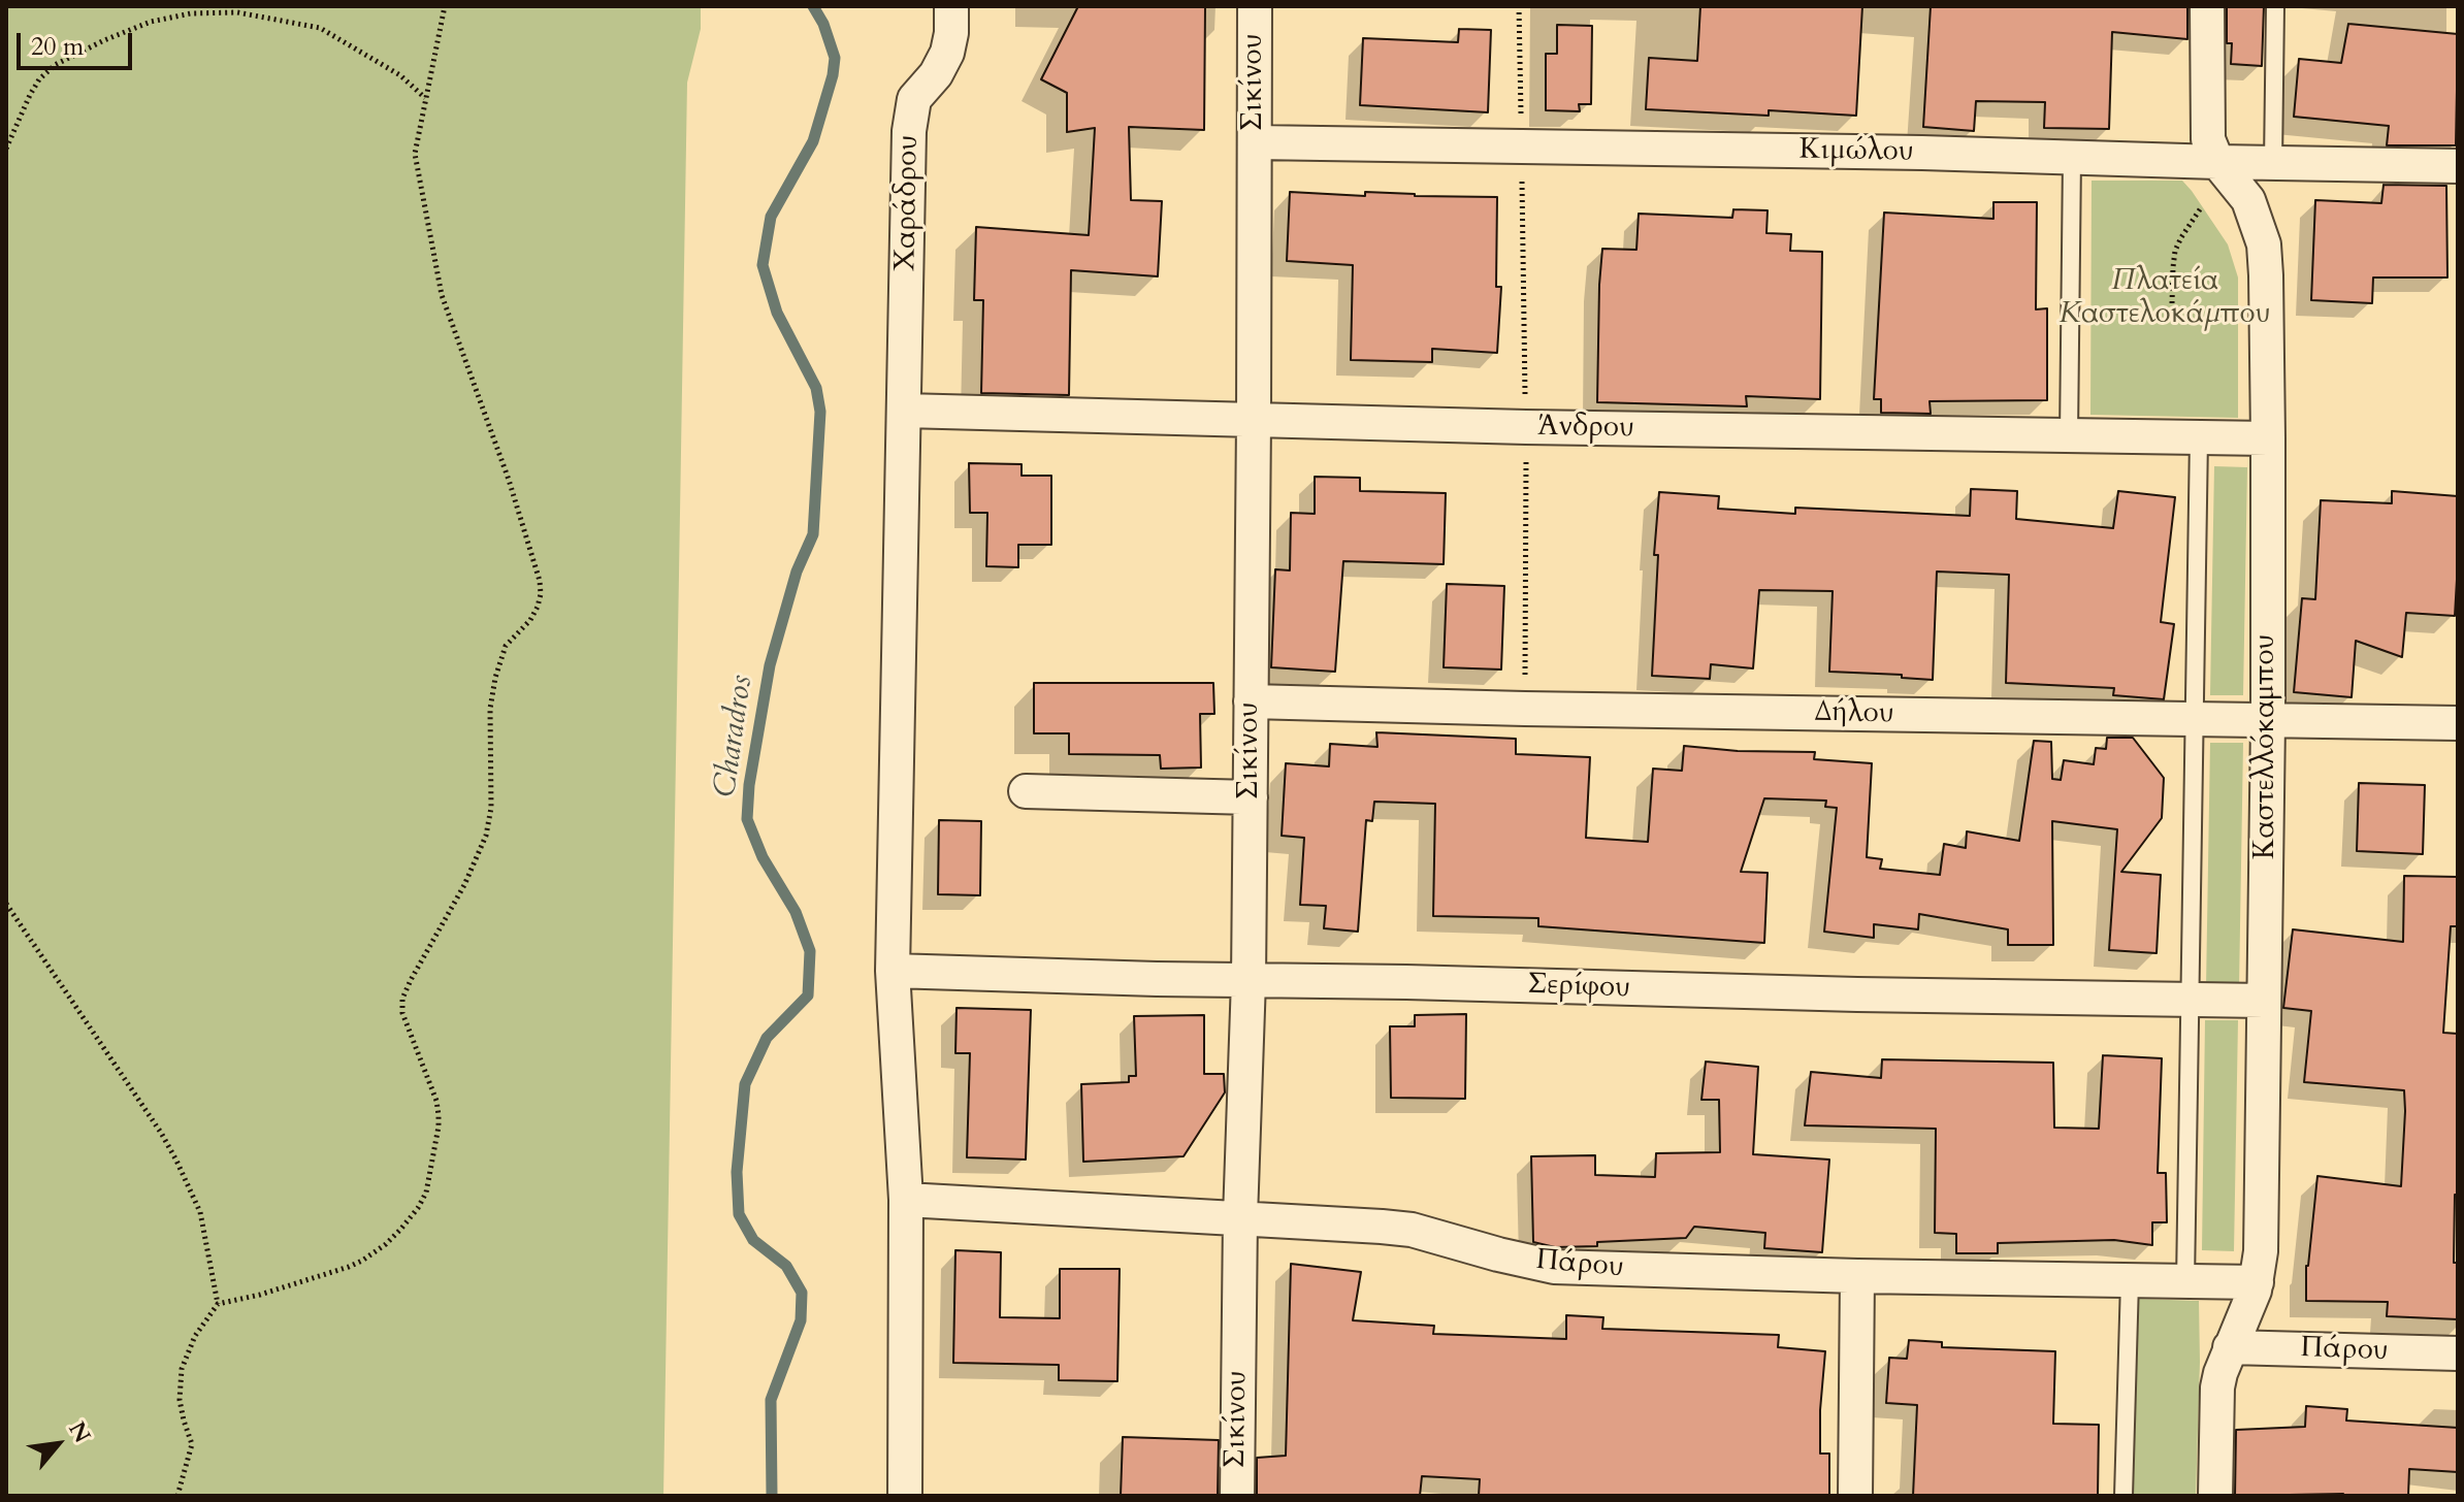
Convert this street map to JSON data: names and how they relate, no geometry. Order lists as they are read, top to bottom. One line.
{"streets":{"street":["Σικίνου","Κιμώλου","Χαράδρου","Άνδρου","Δήλου","Καστελλόκαμπου","Σερίφου","Πάρου"]},"crossings":[["Σικίνου","Κιμώλου"],["Σικίνου","Άνδρου"],["Σικίνου","Δήλου"],["Σικίνου","Σερίφου"],["Σικίνου","Πάρου"],["Κιμώλου","Καστελλόκαμπου"],["Χαράδρου","Άνδρου"],["Χαράδρου","Σερίφου"],["Χαράδρου","Πάρου"],["Άνδρου","Καστελλόκαμπου"],["Δήλου","Καστελλόκαμπου"],["Καστελλόκαμπου","Σερίφου"],["Καστελλόκαμπου","Πάρου"]],"water":["Charadros"],"parks":["Πλατεία Καστελοκάμπου"],"scale_bar":"20 m","north":"top right"}
